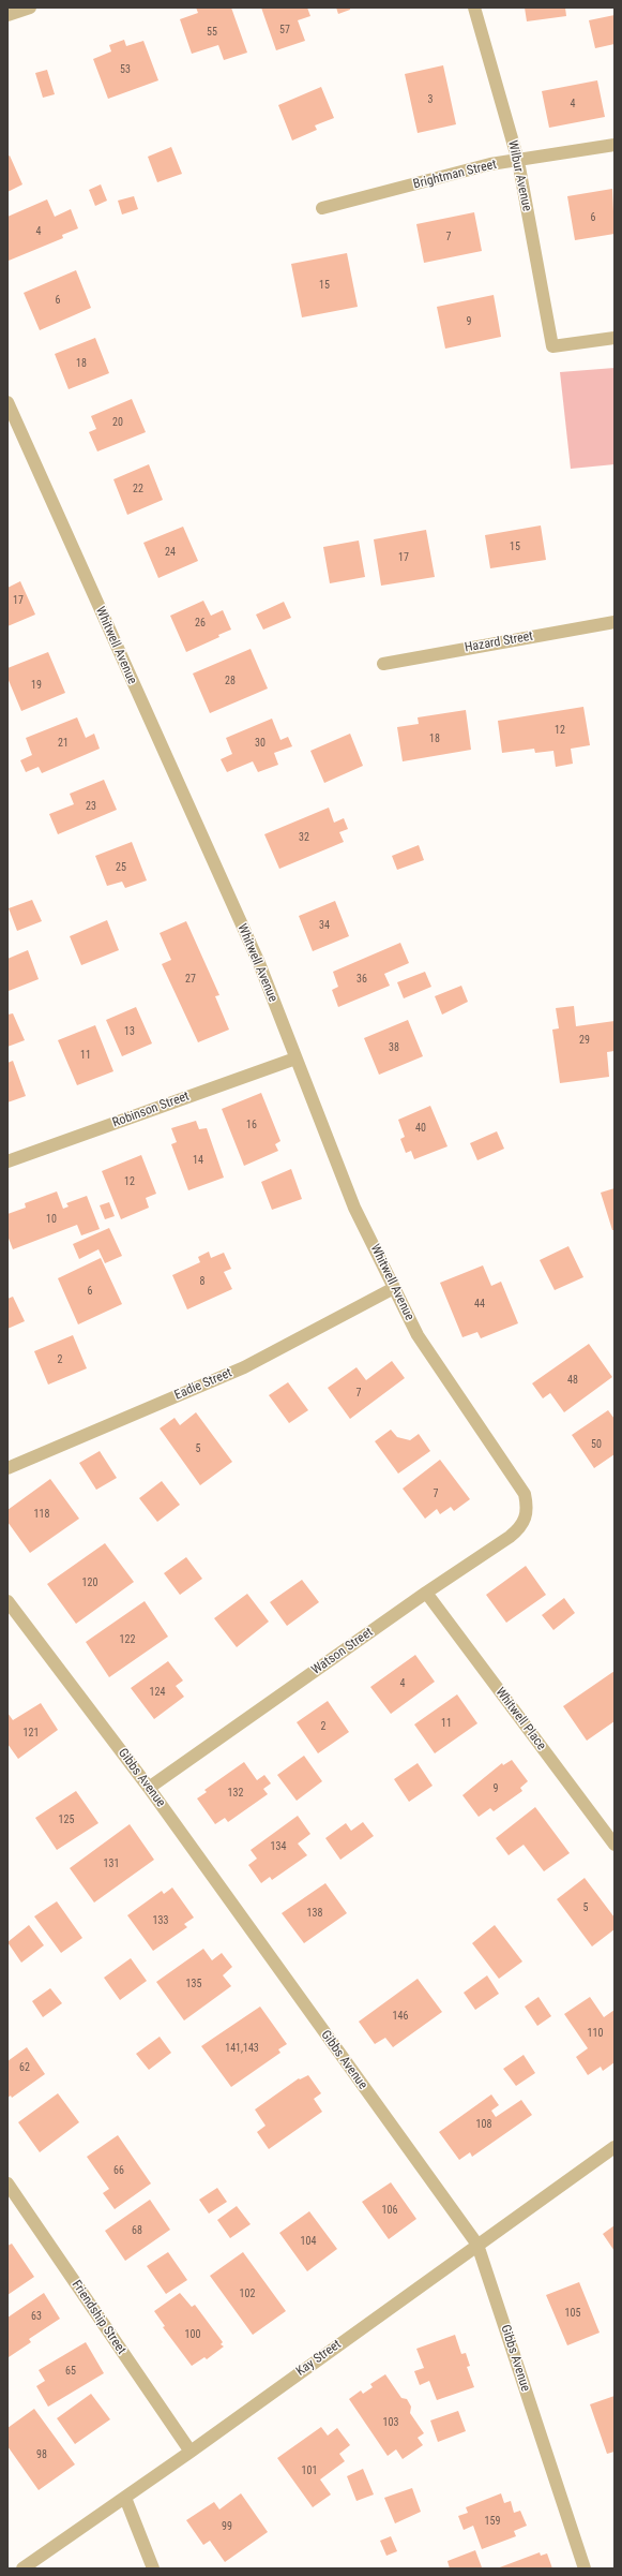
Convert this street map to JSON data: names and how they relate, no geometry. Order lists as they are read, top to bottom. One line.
{"streets":{"street":["Brightman Street","Wilbur Avenue","Hazard Street","Whitwell Avenue","Robinson Street","Eadie Street","Watson Street","Whitwell Place","Gibbs Avenue","Friendship Street","Kay Street"]},"crossings":[["Brightman Street","Wilbur Avenue"],["Whitwell Avenue","Robinson Street"],["Whitwell Avenue","Eadie Street"],["Whitwell Avenue","Watson Street"],["Watson Street","Whitwell Place"],["Watson Street","Gibbs Avenue"],["Gibbs Avenue","Kay Street"],["Friendship Street","Kay Street"]],"house_numbers":["57","55","53","3","4","6","4","7","15","6","9","18","20","22","15","24","17","17","26","28","19","12","18","21","30","23","32","25","34","27","36","13","29","38","11","16","40","14","12","10","8","6","44","2","48","7","50","5","7","118","120","122","4","124","11","2","121","9","132","125","134","131","5","138","133","135","146","110","141,143","62","108","66","106","68","104","102","105","63","100","65","103","98","101","159","99"]}
